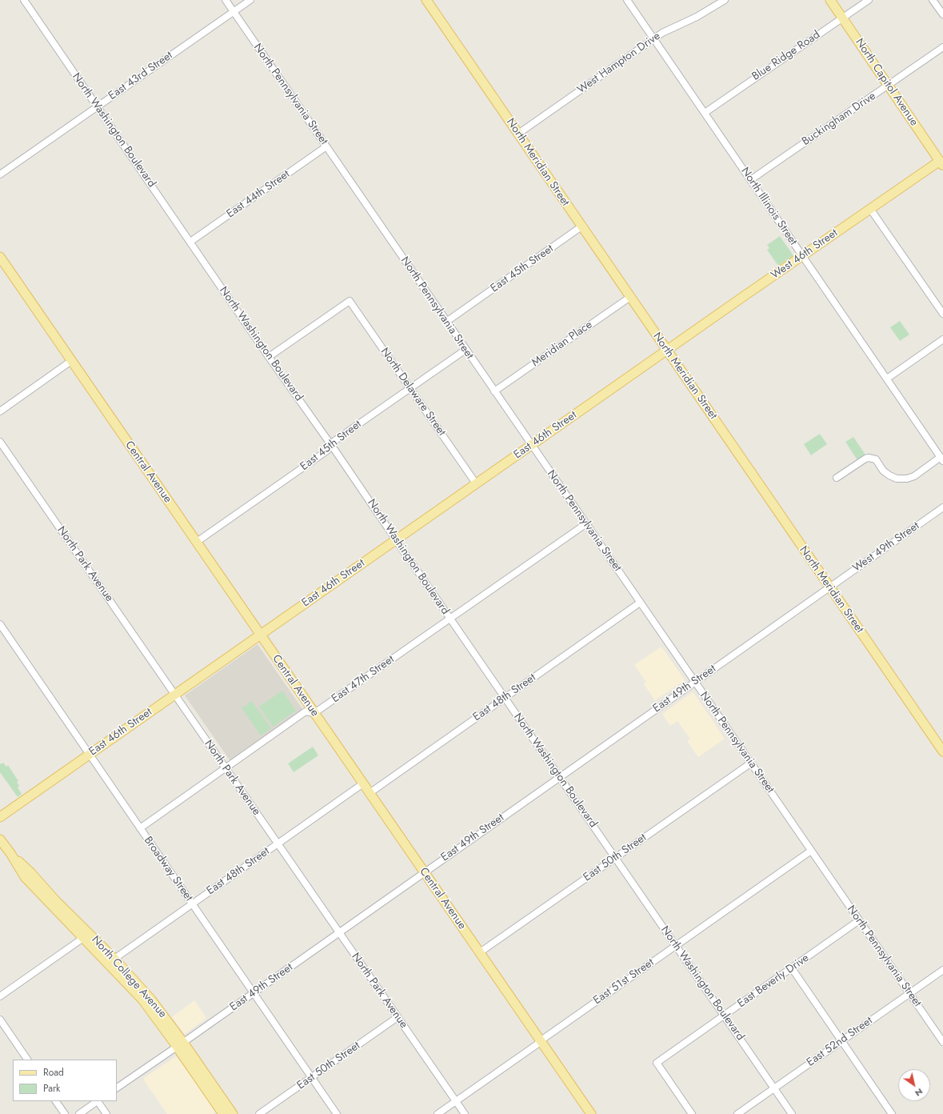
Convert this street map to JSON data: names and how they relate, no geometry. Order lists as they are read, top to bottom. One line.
{"streets":{"main road":["North Capitol Avenue","North Meridian Street","West 46th Street","East 46th Street","Central Avenue","North College Avenue"],"street":["Blue Ridge Road","West Hampton Drive","East 43rd Street","North Pennsylvania Street","Buckingham Drive","North Washington Boulevard","East 44th Street","North Illinois Street","East 45th Street","Meridian Place","North Delaware Street","West 49th Street","North Park Avenue","East 47th Street","East 49th Street","East 48th Street","East 50th Street","Broadway Street","East Beverly Drive","East 51st Street","East 52nd Street"]},"crossings":[["Blue Ridge Road","North Capitol Avenue"],["Blue Ridge Road","North Illinois Street"],["West Hampton Drive","North Meridian Street"],["West Hampton Drive","North Illinois Street"],["East 43rd Street","North Pennsylvania Street"],["East 43rd Street","North Washington Boulevard"],["North Capitol Avenue","Buckingham Drive"],["North Capitol Avenue","West 46th Street"],["North Pennsylvania Street","East 44th Street"],["North Pennsylvania Street","East 45th Street"],["North Pennsylvania Street","Meridian Place"],["North Pennsylvania Street","East 46th Street"],["North Pennsylvania Street","East 47th Street"],["North Pennsylvania Street","East 49th Street"],["North Pennsylvania Street","East 48th Street"],["North Pennsylvania Street","East 50th Street"],["North Pennsylvania Street","East Beverly Drive"],["North Pennsylvania Street","East 51st Street"],["North Pennsylvania Street","East 52nd Street"],["Buckingham Drive","North Illinois Street"],["North Washington Boulevard","East 44th Street"],["North Washington Boulevard","East 45th Street"],["North Washington Boulevard","North Delaware Street"],["North Washington Boulevard","East 46th Street"],["North Washington Boulevard","East 47th Street"],["North Washington Boulevard","East 49th Street"],["North Washington Boulevard","East 48th Street"],["North Washington Boulevard","East 50th Street"],["North Washington Boulevard","East Beverly Drive"],["North Washington Boulevard","East 51st Street"],["North Washington Boulevard","East 52nd Street"],["North Meridian Street","West 46th Street"],["North Meridian Street","East 45th Street"],["North Meridian Street","Meridian Place"],["North Meridian Street","East 46th Street"],["North Meridian Street","West 49th Street"],["North Meridian Street","East 49th Street"],["North Illinois Street","West 46th Street"],["West 46th Street","East 46th Street"],["East 45th Street","North Delaware Street"],["East 45th Street","Central Avenue"],["North Delaware Street","East 46th Street"],["East 46th Street","Central Avenue"],["East 46th Street","North Park Avenue"],["East 46th Street","Broadway Street"],["Central Avenue","East 47th Street"],["Central Avenue","East 49th Street"],["Central Avenue","East 48th Street"],["Central Avenue","East 50th Street"],["Central Avenue","East 51st Street"],["West 49th Street","East 49th Street"],["North Park Avenue","East 47th Street"],["North Park Avenue","East 49th Street"],["North Park Avenue","East 48th Street"],["North Park Avenue","East 50th Street"],["North Park Avenue","East 51st Street"],["East 47th Street","Broadway Street"],["East 49th Street","Broadway Street"],["East 49th Street","North College Avenue"],["East 48th Street","Broadway Street"],["East 48th Street","North College Avenue"],["East 50th Street","Broadway Street"]],"legend":["Road","Park"],"north":"bottom right"}
